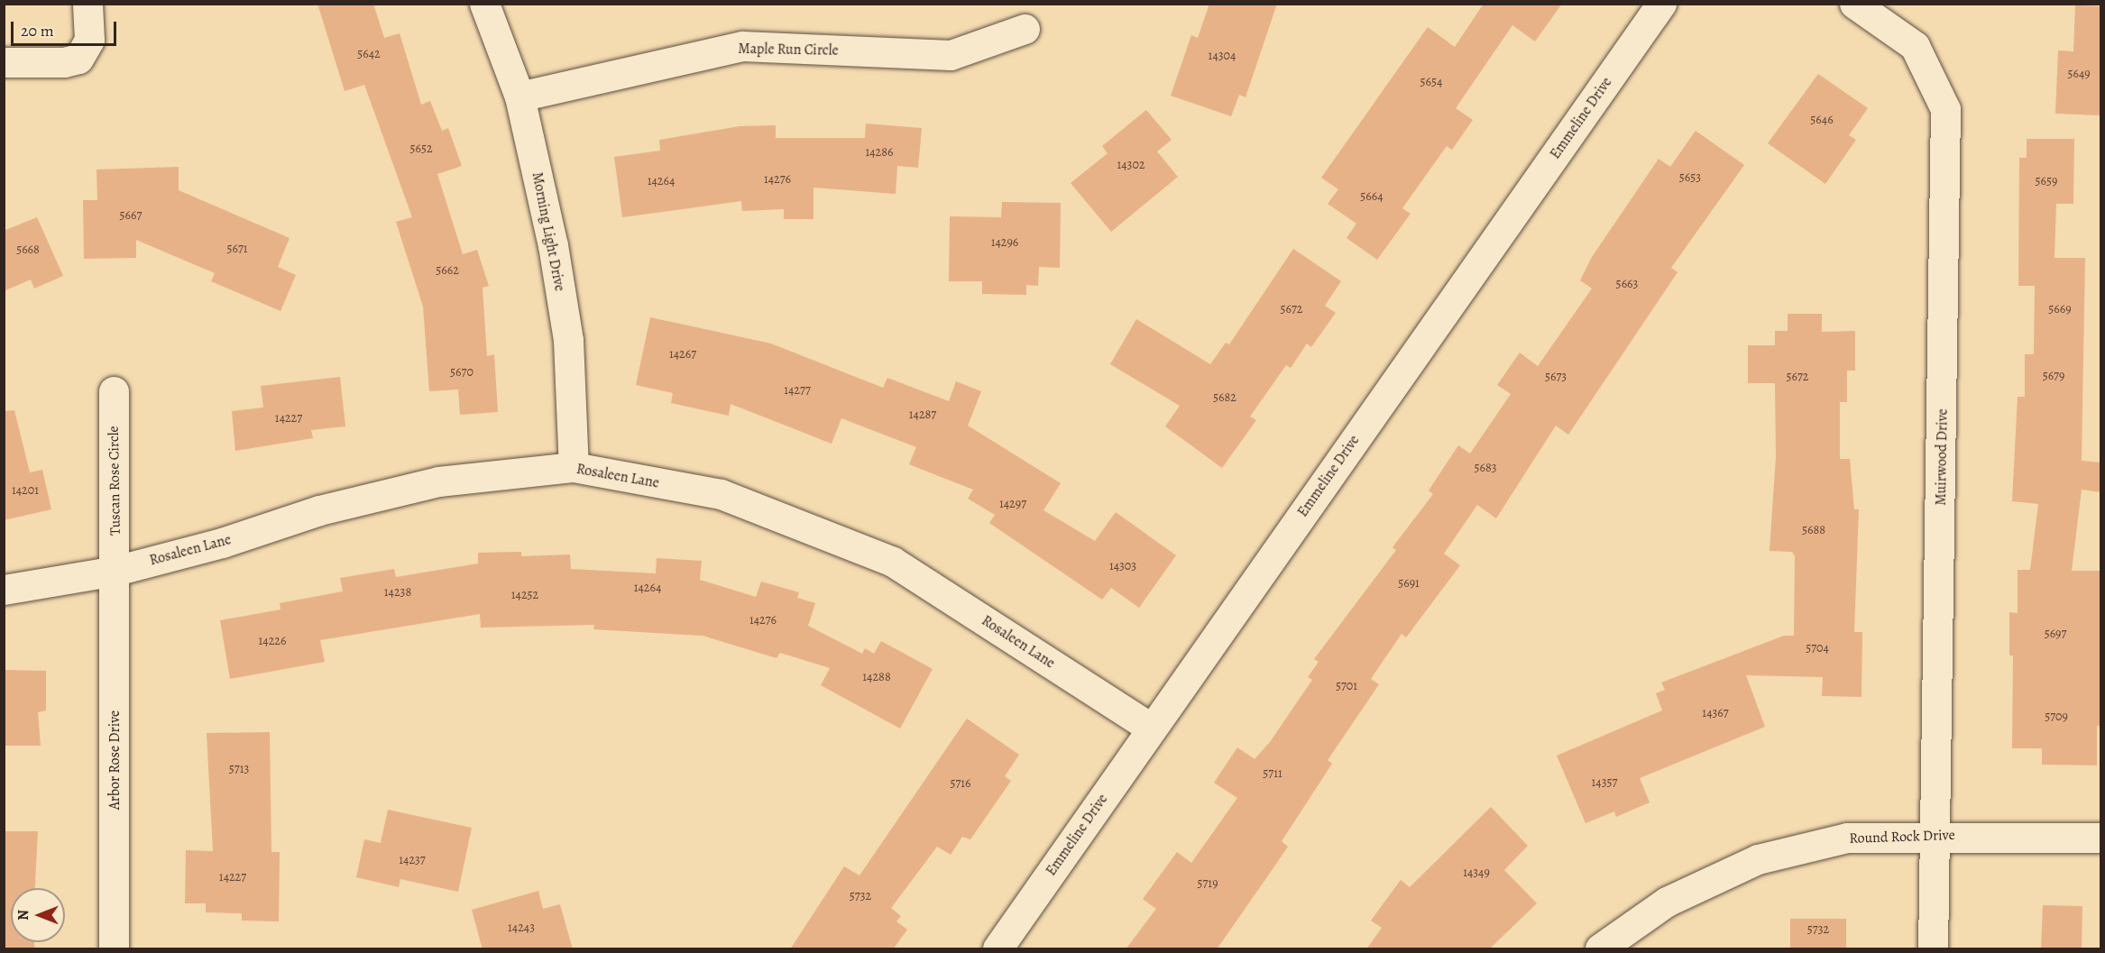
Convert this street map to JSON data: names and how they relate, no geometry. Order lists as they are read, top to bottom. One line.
{"streets":{"street":["Maple Run Circle","Emmeline Drive","Morning Light Drive","Muirwood Drive","Rosaleen Lane","Tuscan Rose Circle","Arbor Rose Drive","Round Rock Drive"]},"crossings":[["Maple Run Circle","Morning Light Drive"],["Emmeline Drive","Rosaleen Lane"],["Morning Light Drive","Rosaleen Lane"],["Muirwood Drive","Round Rock Drive"],["Rosaleen Lane","Tuscan Rose Circle"],["Rosaleen Lane","Arbor Rose Drive"],["Tuscan Rose Circle","Arbor Rose Drive"]],"house_numbers":["5642","14304","5649","5654","5646","5652","14286","14302","5653","14276","14264","5659","5664","5667","14296","5671","5668","5662","5663","5672","5669","14267","5670","5679","5673","5672","14277","5682","14287","14227","5683","14201","14297","5688","14303","5691","14264","14238","14252","14276","5697","14226","5704","14288","5701","14367","5709","5713","5711","14357","5716","14237","14349","14227","5719","5732","14243","5732"],"scale_bar":"20 m","north":"left"}
